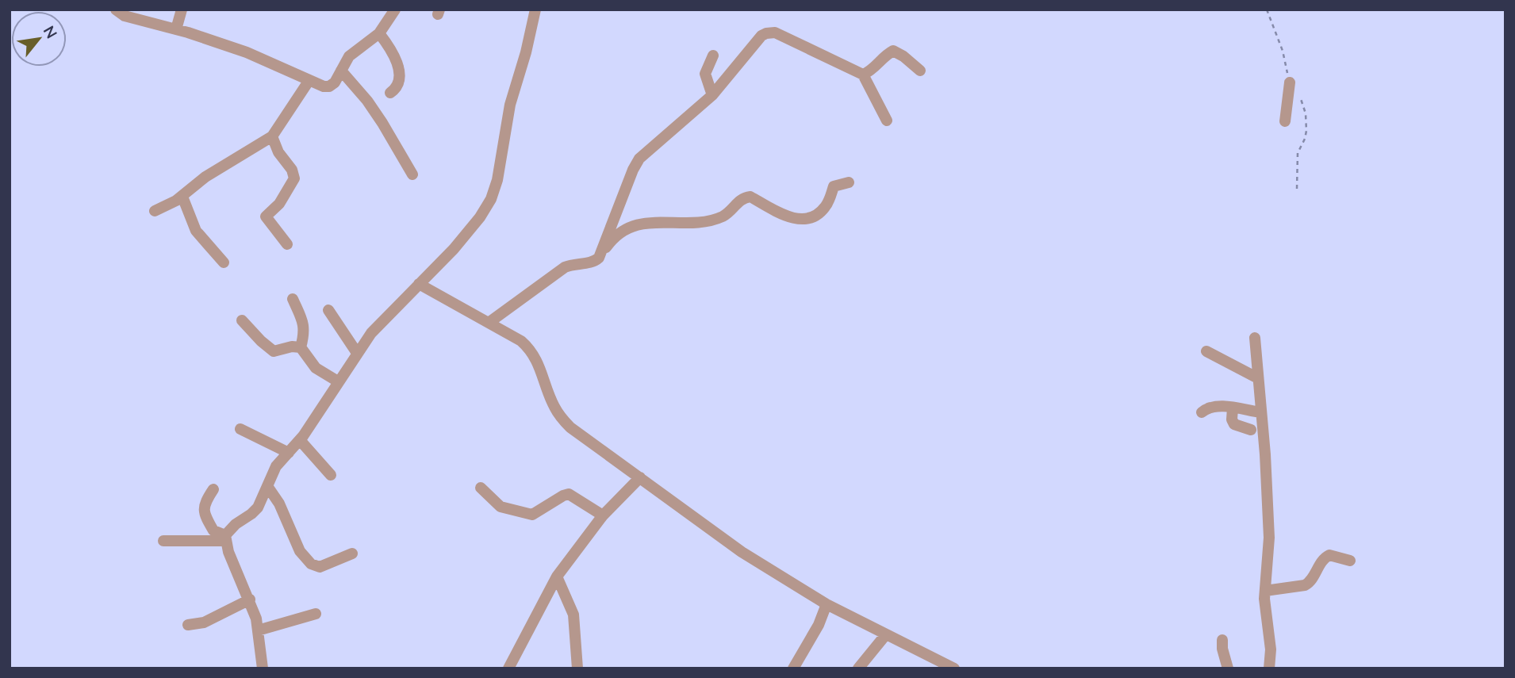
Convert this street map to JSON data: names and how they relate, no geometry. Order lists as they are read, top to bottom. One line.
{"north":"top right"}
